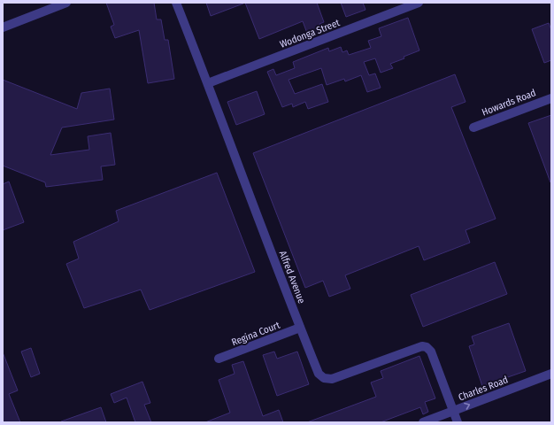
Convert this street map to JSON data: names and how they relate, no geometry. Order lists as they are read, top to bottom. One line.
{"streets":{"street":["Wodonga Street","Howards Road","Alfred Avenue","Regina Court","Charles Road"]},"crossings":[["Wodonga Street","Alfred Avenue"],["Alfred Avenue","Regina Court"],["Alfred Avenue","Charles Road"]],"one_way":["Charles Road"]}
